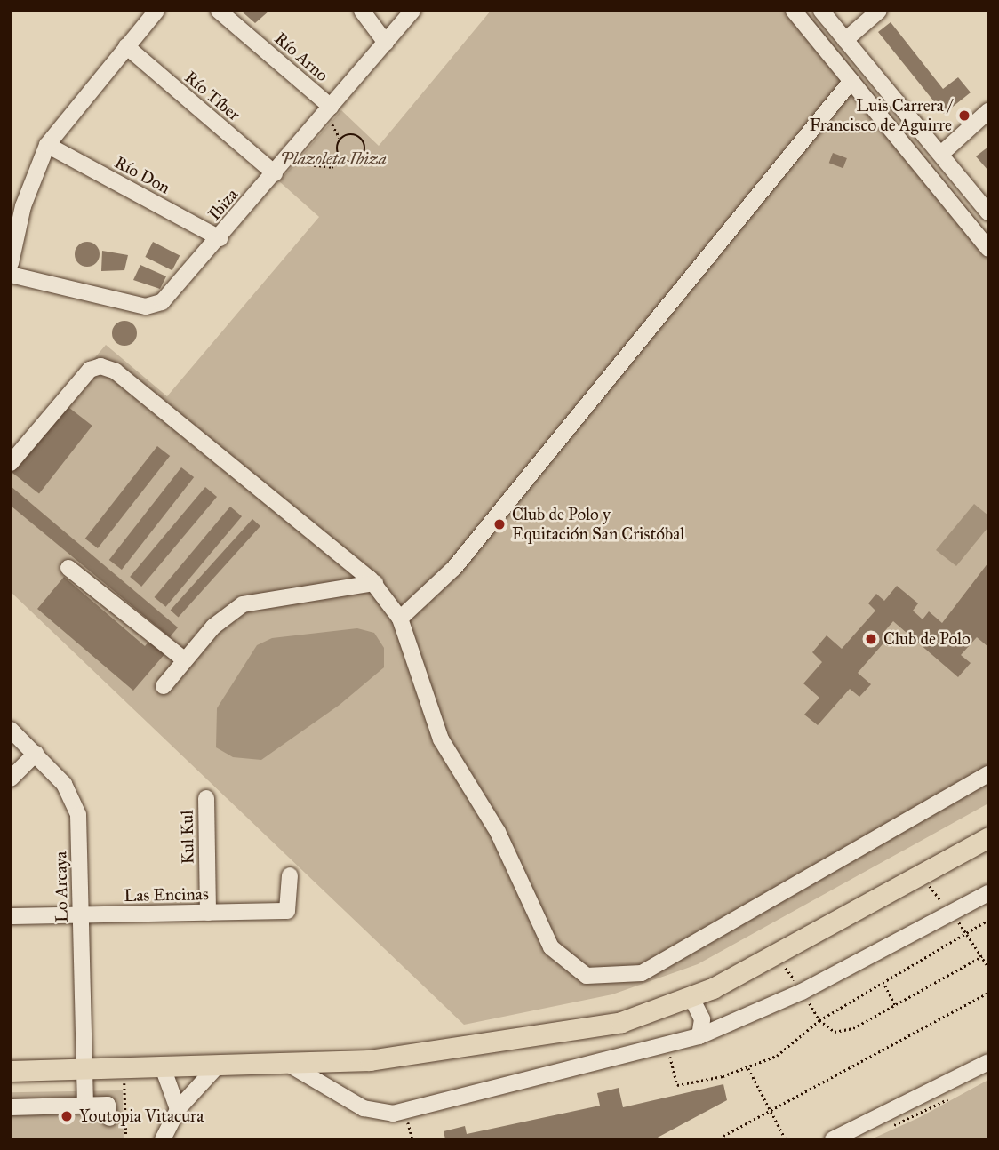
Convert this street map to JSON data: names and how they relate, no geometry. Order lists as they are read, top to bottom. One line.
{"streets":{"street":["Río Arno","Río Tíber","Río Don","Ibiza","Kul Kul","Lo Arcaya","Las Encinas"]},"crossings":[["Río Arno","Ibiza"],["Río Tíber","Ibiza"],["Río Don","Ibiza"],["Kul Kul","Las Encinas"],["Lo Arcaya","Las Encinas"]],"parks":["Plazoleta Ibiza"],"places":["Luis Carrera / Francisco de Aguirre","Club de Polo y Equitación San Cristóbal","Club de Polo","Youtopia Vitacura"]}
